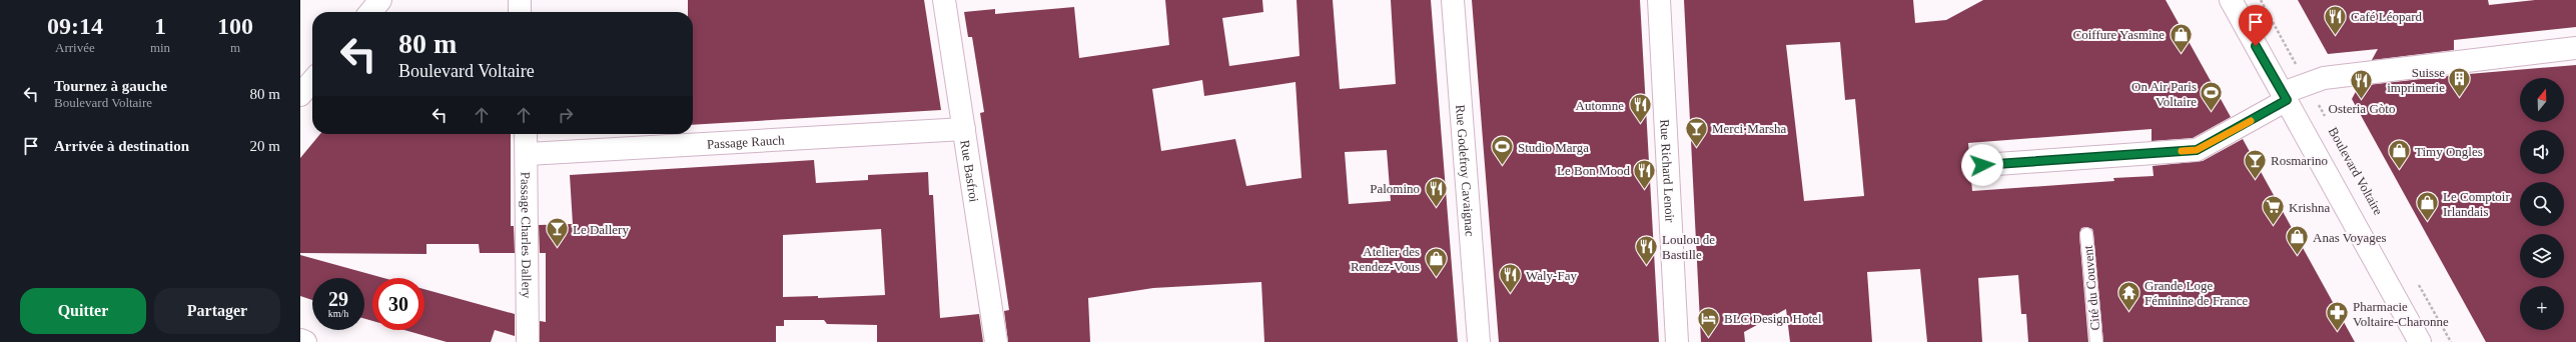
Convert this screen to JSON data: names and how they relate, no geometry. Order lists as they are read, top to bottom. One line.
{"streets":{"street":["Passage Rauch","Rue Basfroi","Rue Godefroy Cavaignac","Rue Richard Lenoir","Boulevard Voltaire","Passage Charles Dallery"],"lane":["Cité du Couvent"]},"crossings":[["Passage Rauch","Rue Basfroi"],["Passage Rauch","Passage Charles Dallery"]],"places":{"restaurant":["Café Léopard","Osteria Gòto","Automne","Le Bon Mood","Palomino","Loulou de Bastille","Waly-Fay"],"shop":["Coiffure Yasmine","Timy Ongles","Le Comptoir Irlandais","Anas Voyages","Atelier des Rendez-Vous"],"building":["Suisse imprimerie"],"sports":["On Air Paris Voltaire","Studio Marga"],"bar":["Merci·Marsha","Rosmarino","Le Dallery"],"supermarket":["Krishna"],"temple":["Grande Loge Féminine de France"],"pharmacy":["Pharmacie Voltaire-Charonne"],"hotel":["BLC Design Hotel"]},"north":"top","page":{"eta":["09:14","Arrivée","1","min","100","m"],"turn":["80 m","Boulevard Voltaire"],"list":[{"name":"Tournez à gauche","note":"Boulevard Voltaire","value":"80 m"},{"name":"Arrivée à destination","value":"20 m"}],"map_buttons":"+","speed":"29 km/h","limit":"30","buttons":["Quitter","Partager"]}}
